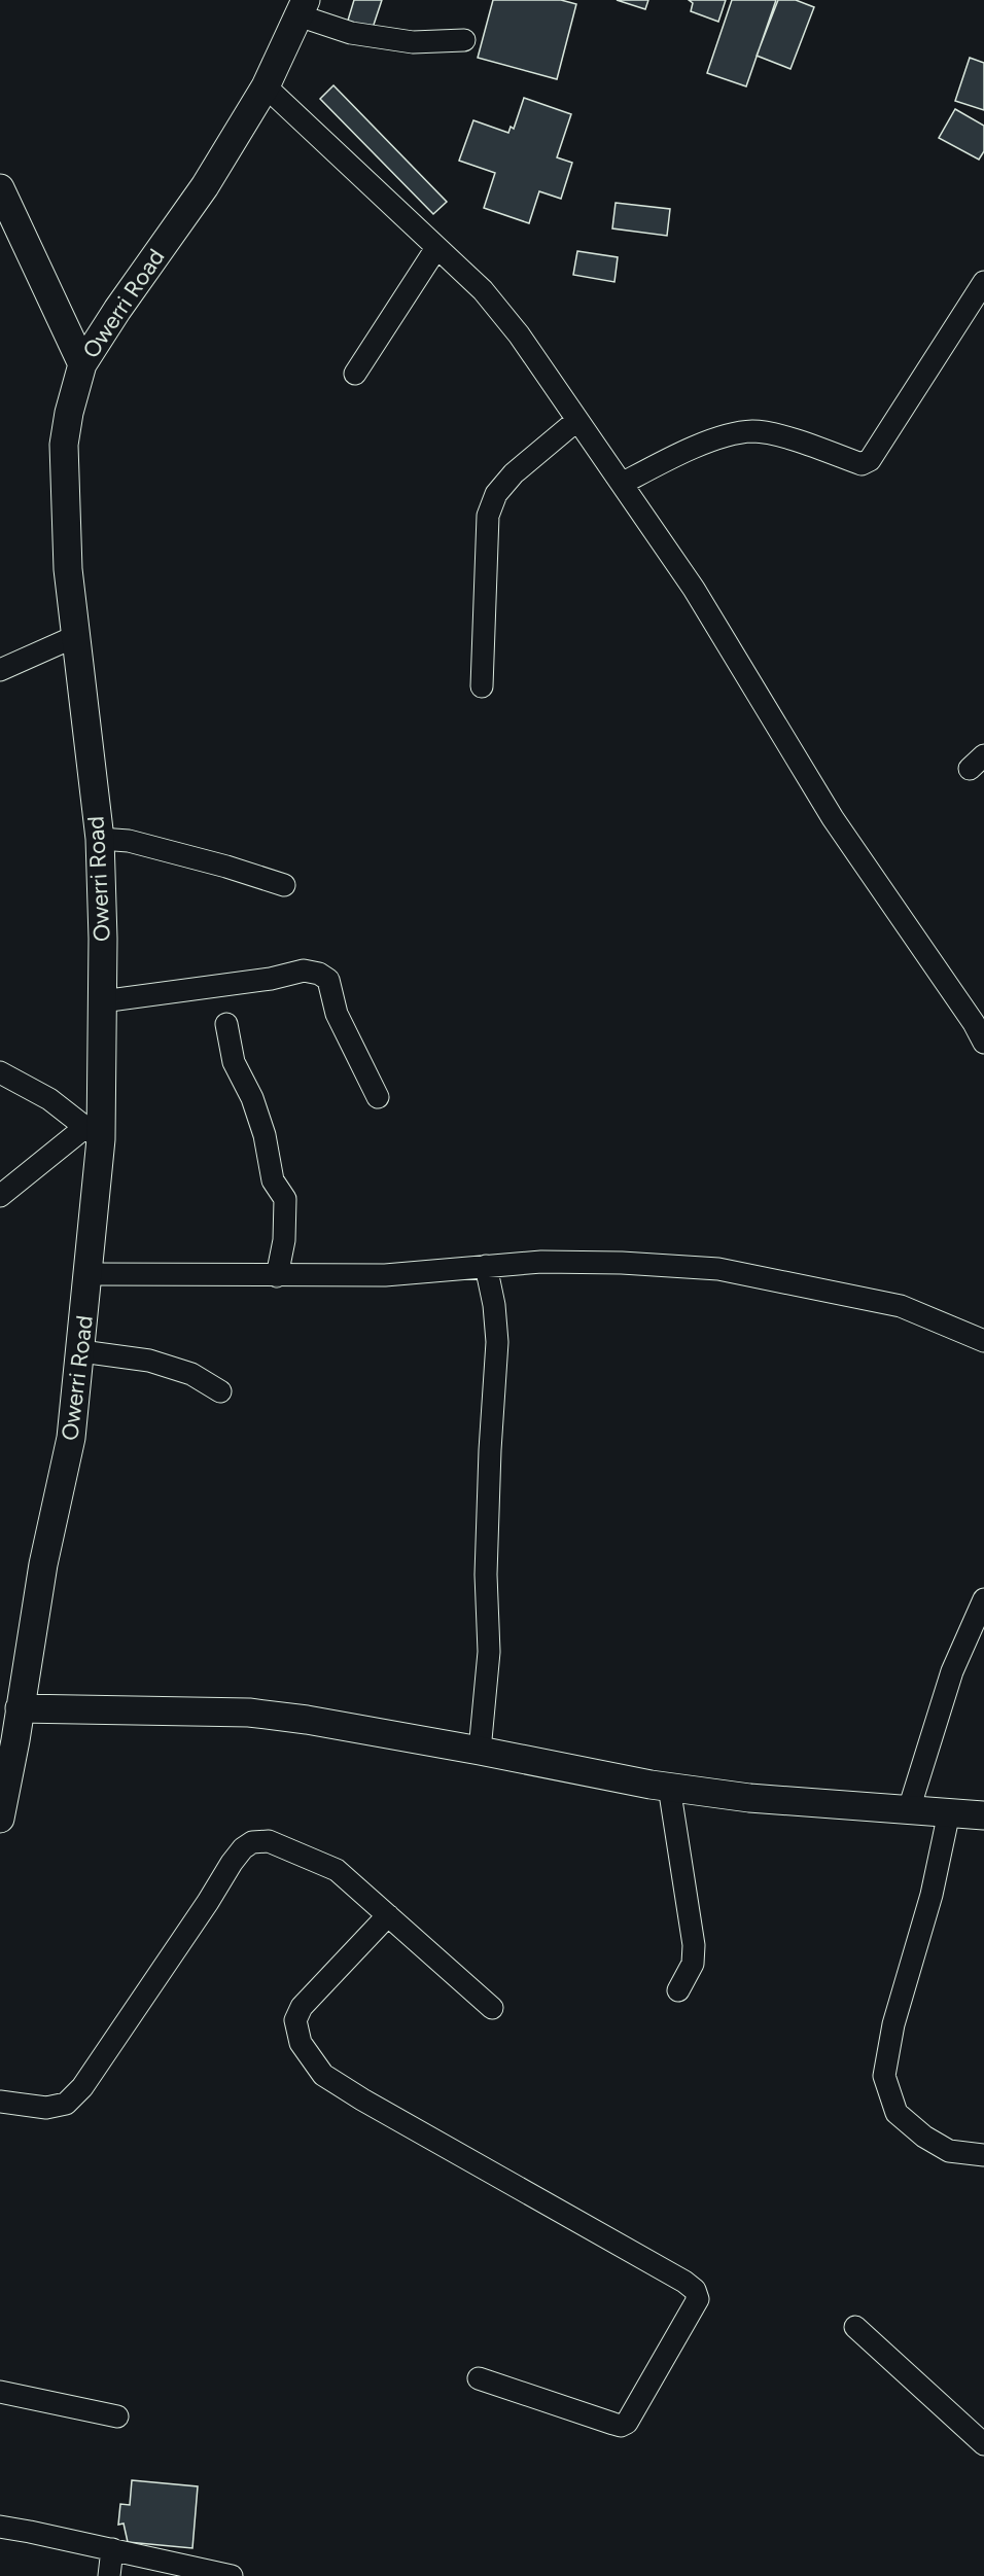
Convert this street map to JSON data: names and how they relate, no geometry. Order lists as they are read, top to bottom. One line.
{"streets":{"main road":["Owerri Road"]}}
